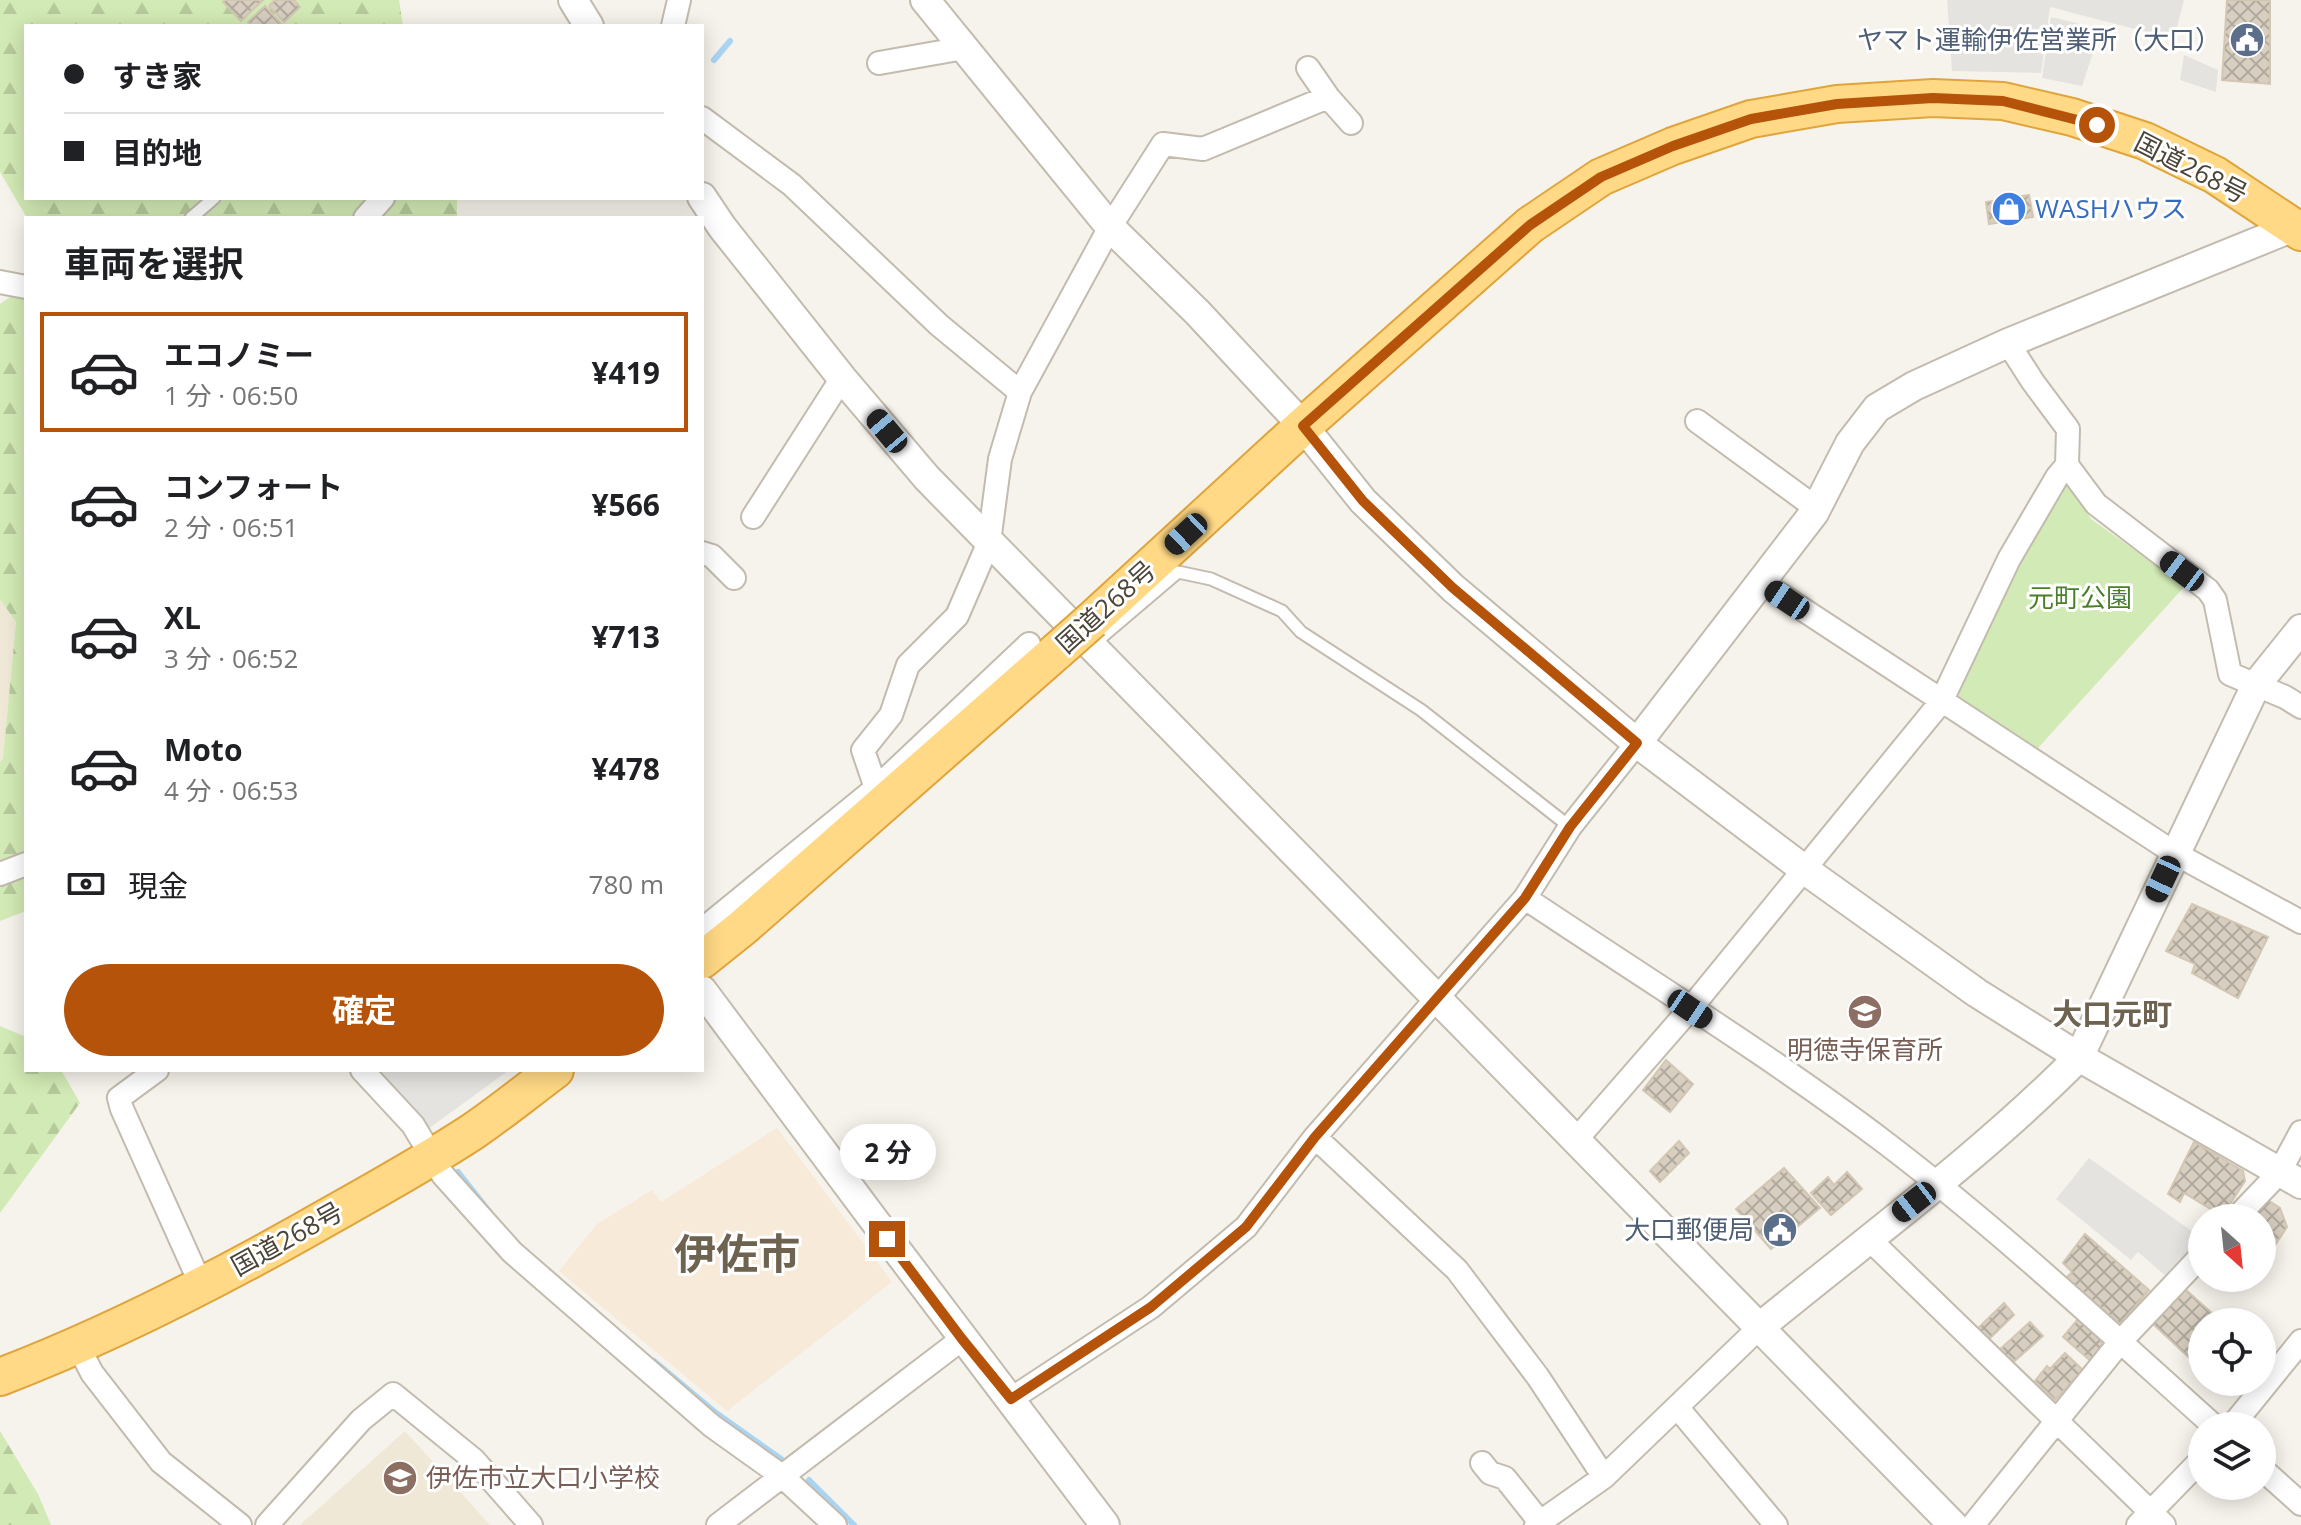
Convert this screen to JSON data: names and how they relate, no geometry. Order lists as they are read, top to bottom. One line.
{"streets":{"highway":["国道268号"]},"districts":["大口元町","伊佐市"],"parks":["元町公園"],"places":{"public building":["ヤマト運輸伊佐営業所（大口）","大口郵便局"],"shop":["WASHハウス"],"school or university":["明徳寺保育所","伊佐市立大口小学校"]},"north":"bottom right","page":{"banner":["すき家","目的地"],"heading":"車両を選択","list":[{"name":"エコノミー","note":"1 分 · 06:50","value":"¥419"},{"name":"コンフォート","note":"2 分 · 06:51","value":"¥566"},{"name":"XL","note":"3 分 · 06:52","value":"¥713"},{"name":"Moto","note":"4 分 · 06:53","value":"¥478"}],"pay":["現金","780 m"],"buttons":"確定","bubble":"2 分"}}
